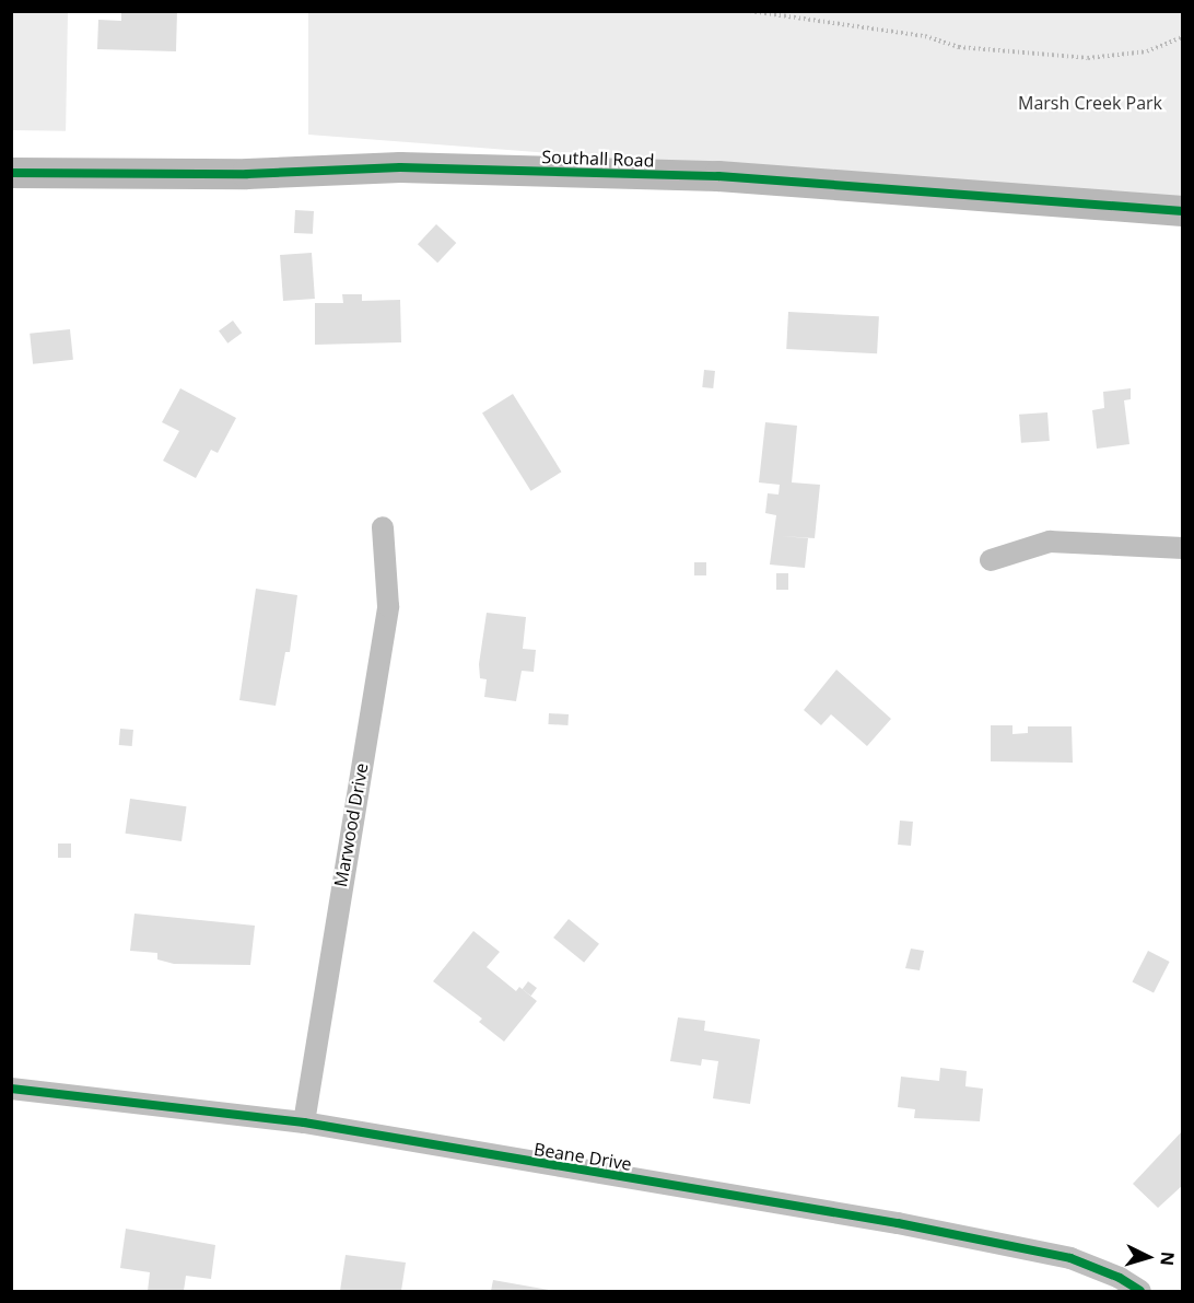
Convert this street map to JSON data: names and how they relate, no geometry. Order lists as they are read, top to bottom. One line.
{"streets":{"street":["Southall Road","Marwood Drive","Beane Drive"]},"crossings":[["Marwood Drive","Beane Drive"]],"parks":["Marsh Creek Park"],"north":"right"}
